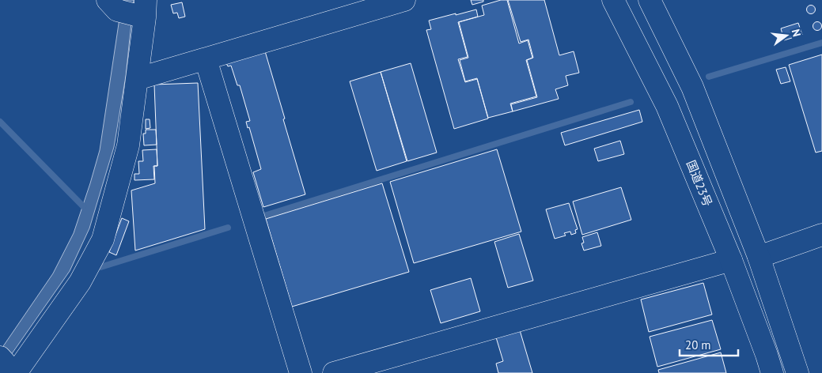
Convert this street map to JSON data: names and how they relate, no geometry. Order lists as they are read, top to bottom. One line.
{"streets":{"main road":["国道23号"]},"scale_bar":"20 m","north":"right"}
